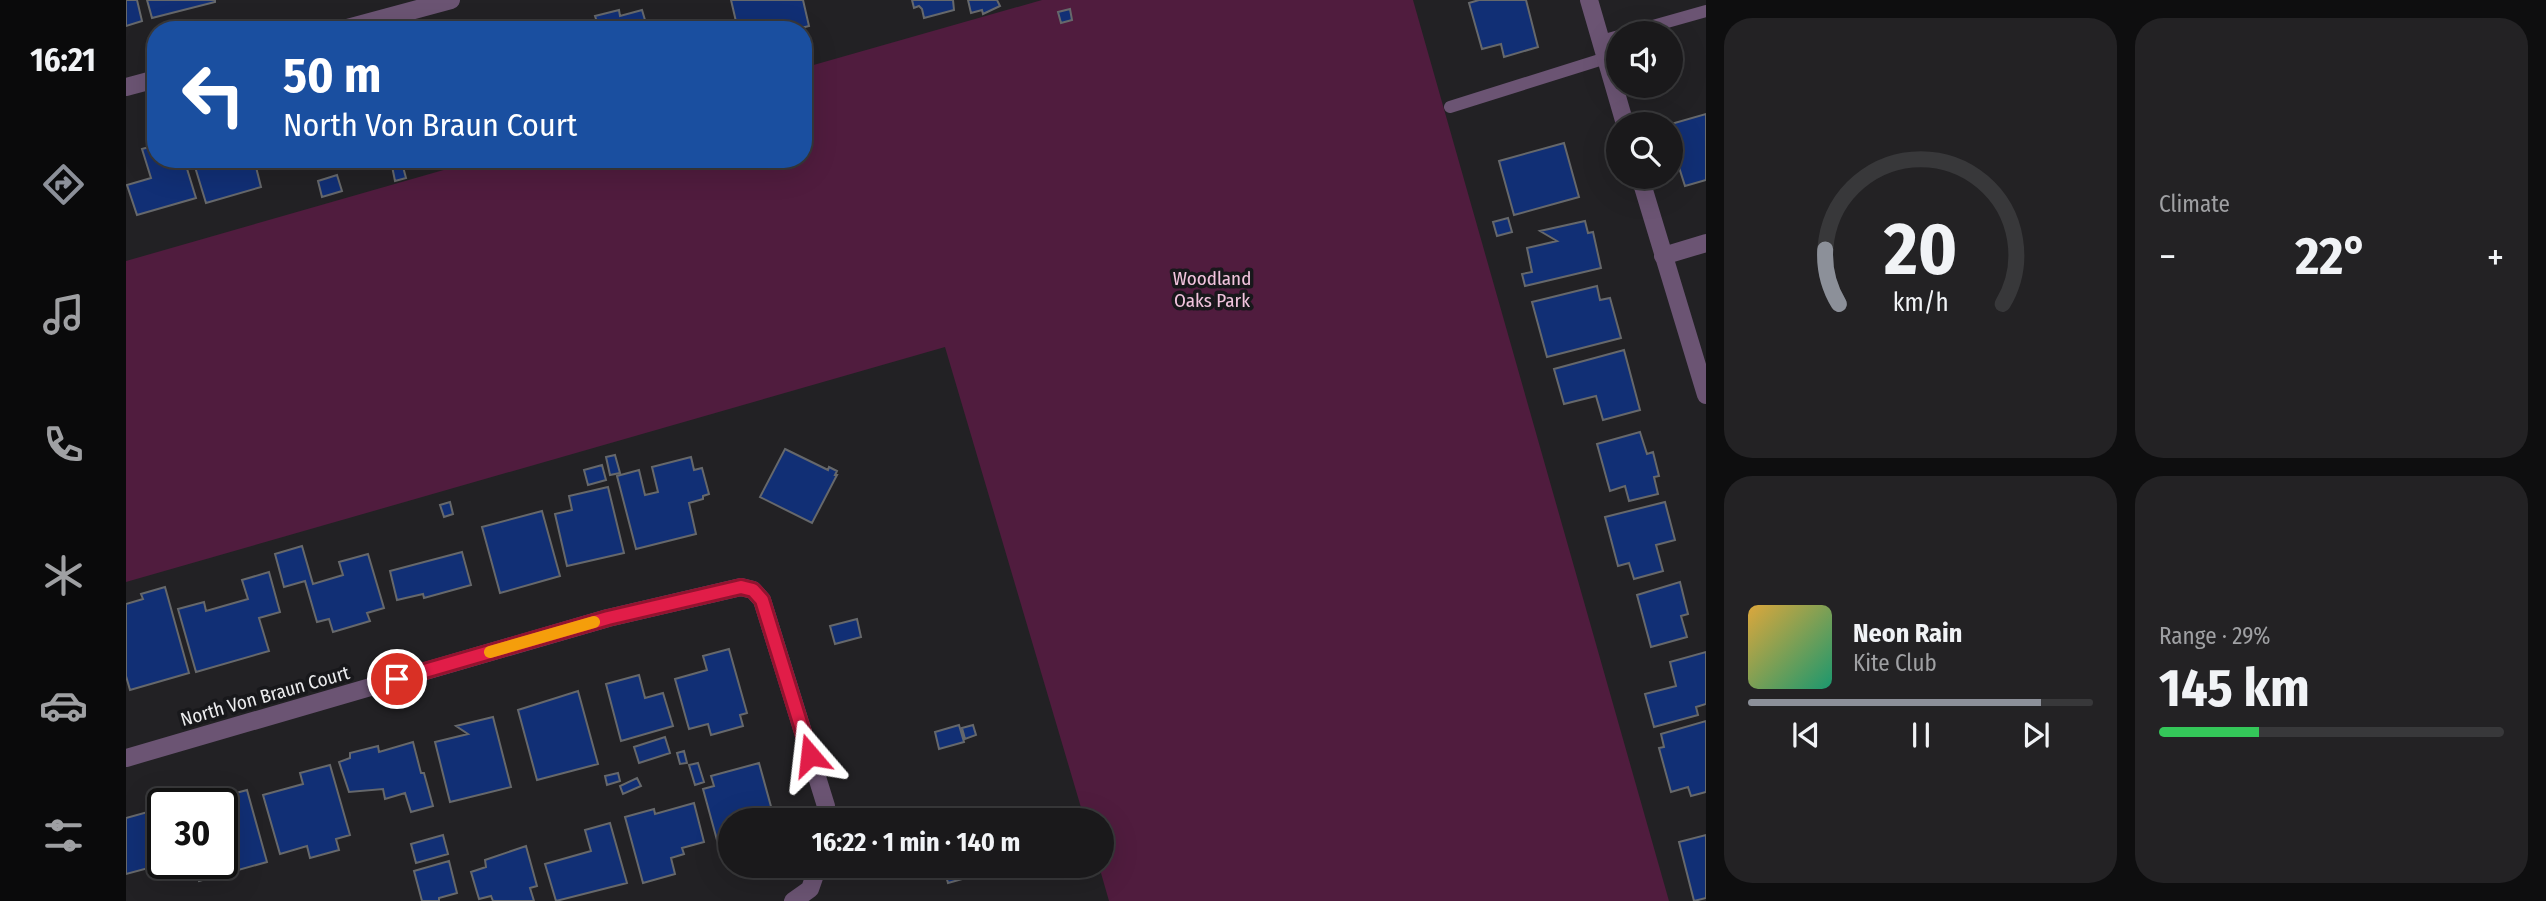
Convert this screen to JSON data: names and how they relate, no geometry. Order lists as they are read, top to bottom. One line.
{"streets":{"street":["North Von Braun Court"]},"parks":["Woodland Oaks Park"],"page":{"tabs":"16:21","tile":["Climate",["Range · 29%","145 km"]],"turn":["50 m","North Von Braun Court"],"heat":["−","22°","+"],"song":["Neon Rain","Kite Club"],"limit":"30","trip":"16:22 · 1 min · 140 m","gauge":["20","km/h"]}}
